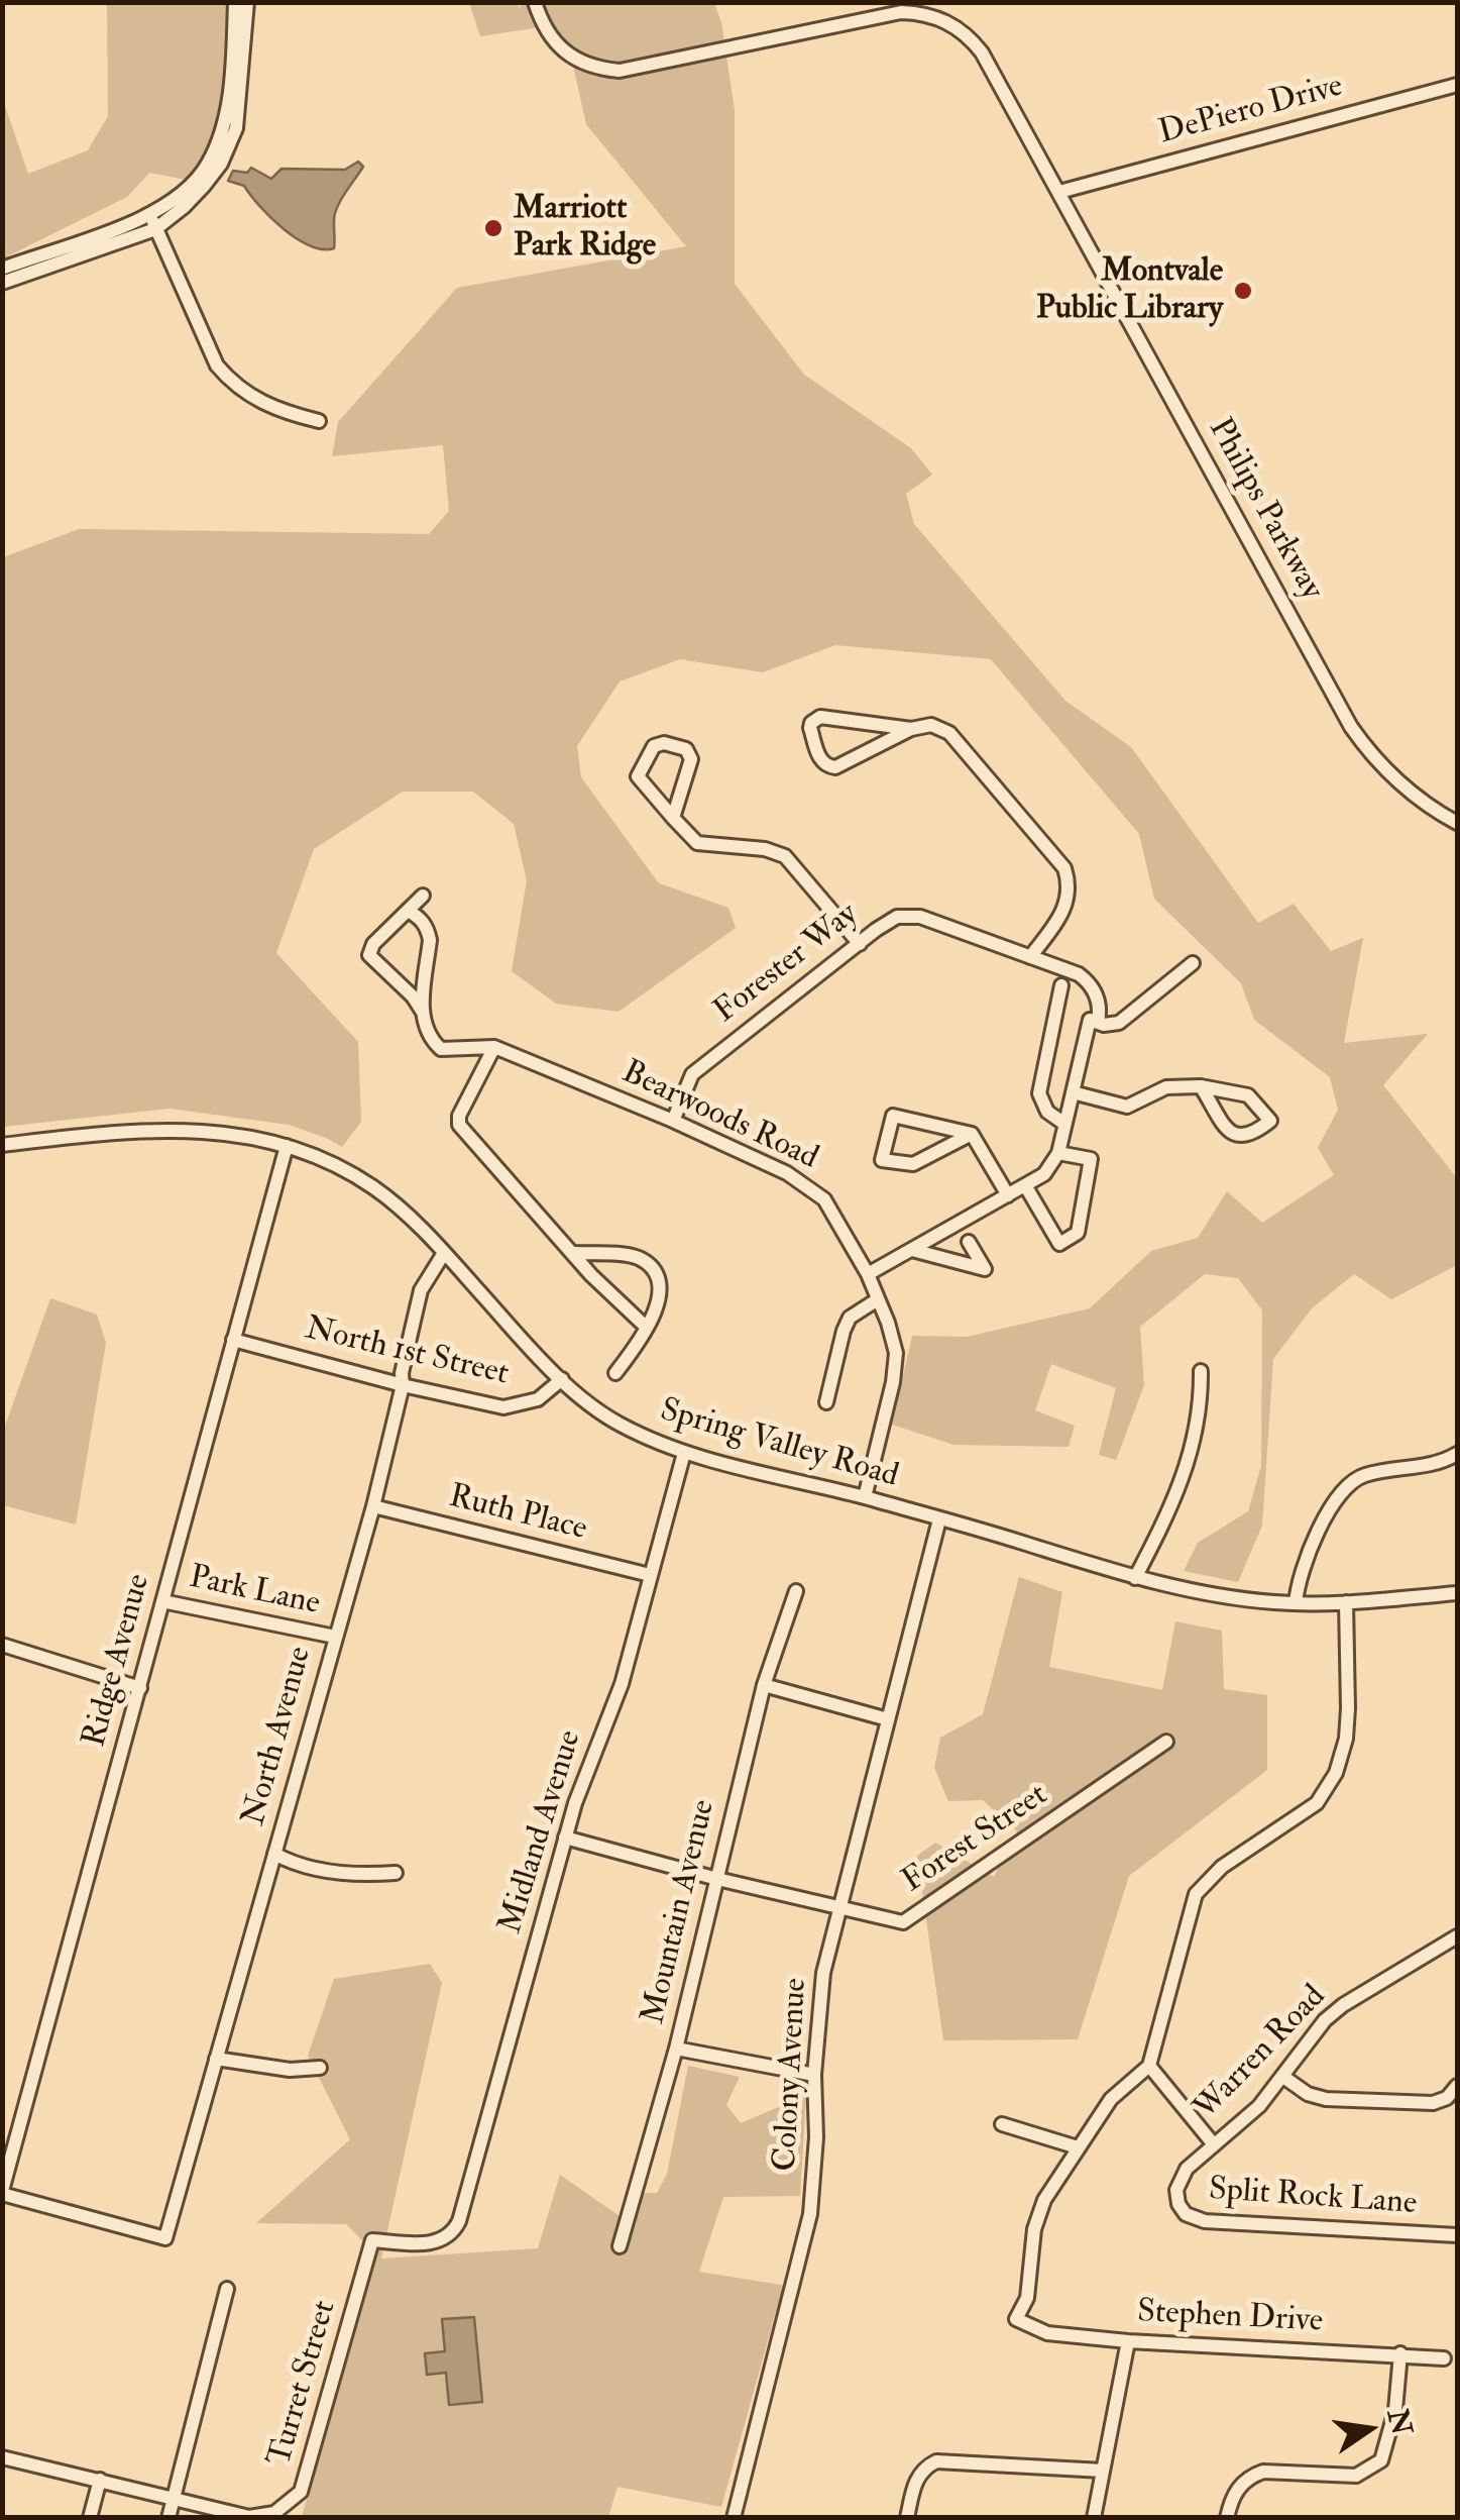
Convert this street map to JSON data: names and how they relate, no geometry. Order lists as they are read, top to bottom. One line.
{"streets":{"street":["DePiero Drive","Philips Parkway","Forester Way","Bearwoods Road","North 1st Street","Spring Valley Road","Ruth Place","Park Lane","Ridge Avenue","North Avenue","Midland Avenue","Forest Street","Mountain Avenue","Warren Road","Colony Avenue","Split Rock Lane","Stephen Drive","Turret Street"]},"crossings":[["DePiero Drive","Philips Parkway"],["Forester Way","Bearwoods Road"],["Bearwoods Road","Spring Valley Road"],["North 1st Street","Spring Valley Road"],["North 1st Street","Ridge Avenue"],["North 1st Street","North Avenue"],["Spring Valley Road","Ridge Avenue"],["Spring Valley Road","North Avenue"],["Spring Valley Road","Midland Avenue"],["Spring Valley Road","Colony Avenue"],["Ruth Place","North Avenue"],["Ruth Place","Midland Avenue"],["Park Lane","Ridge Avenue"],["Park Lane","North Avenue"],["Ridge Avenue","North Avenue"],["Midland Avenue","Forest Street"],["Midland Avenue","Turret Street"],["Forest Street","Mountain Avenue"],["Forest Street","Colony Avenue"],["Warren Road","Split Rock Lane"]],"places":["Marriott Park Ridge","Montvale Public Library"],"north":"right"}
